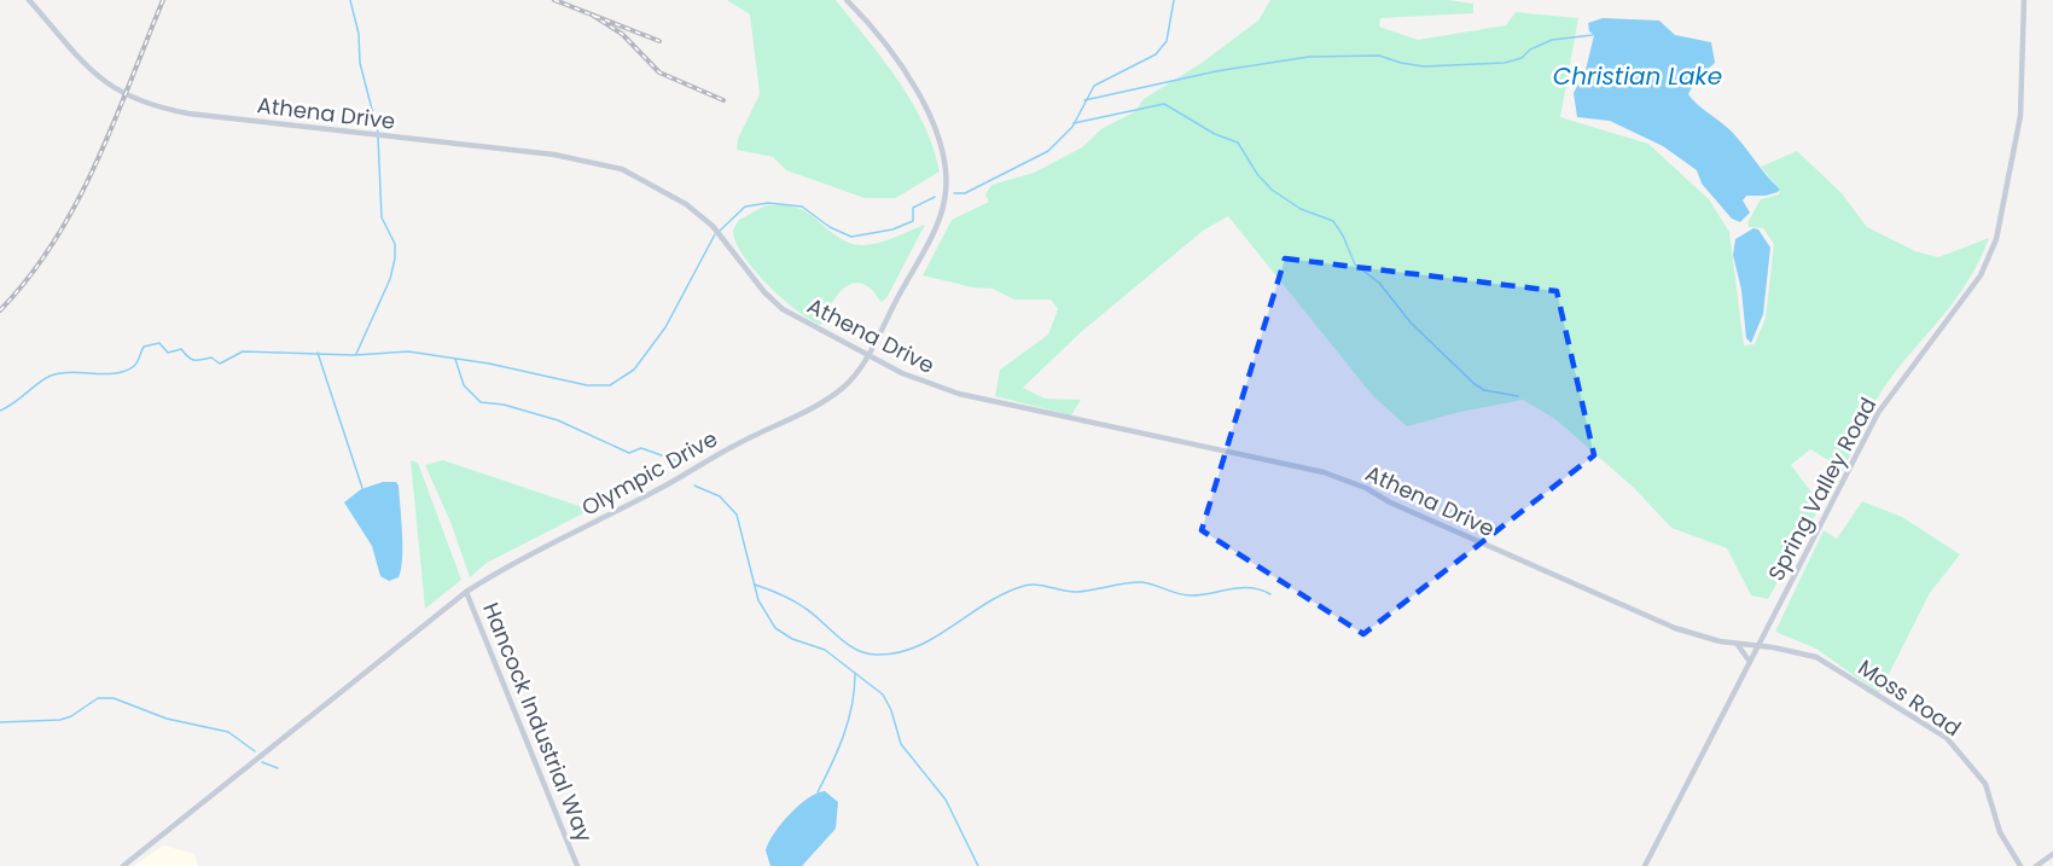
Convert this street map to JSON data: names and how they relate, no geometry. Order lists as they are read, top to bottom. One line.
{"streets":{"street":["Athena Drive","Olympic Drive","Spring Valley Road","Moss Road","Hancock Industrial Way"]},"crossings":[["Athena Drive","Olympic Drive"],["Athena Drive","Spring Valley Road"],["Athena Drive","Moss Road"],["Olympic Drive","Hancock Industrial Way"],["Spring Valley Road","Moss Road"]],"water":["Christian Lake"]}
